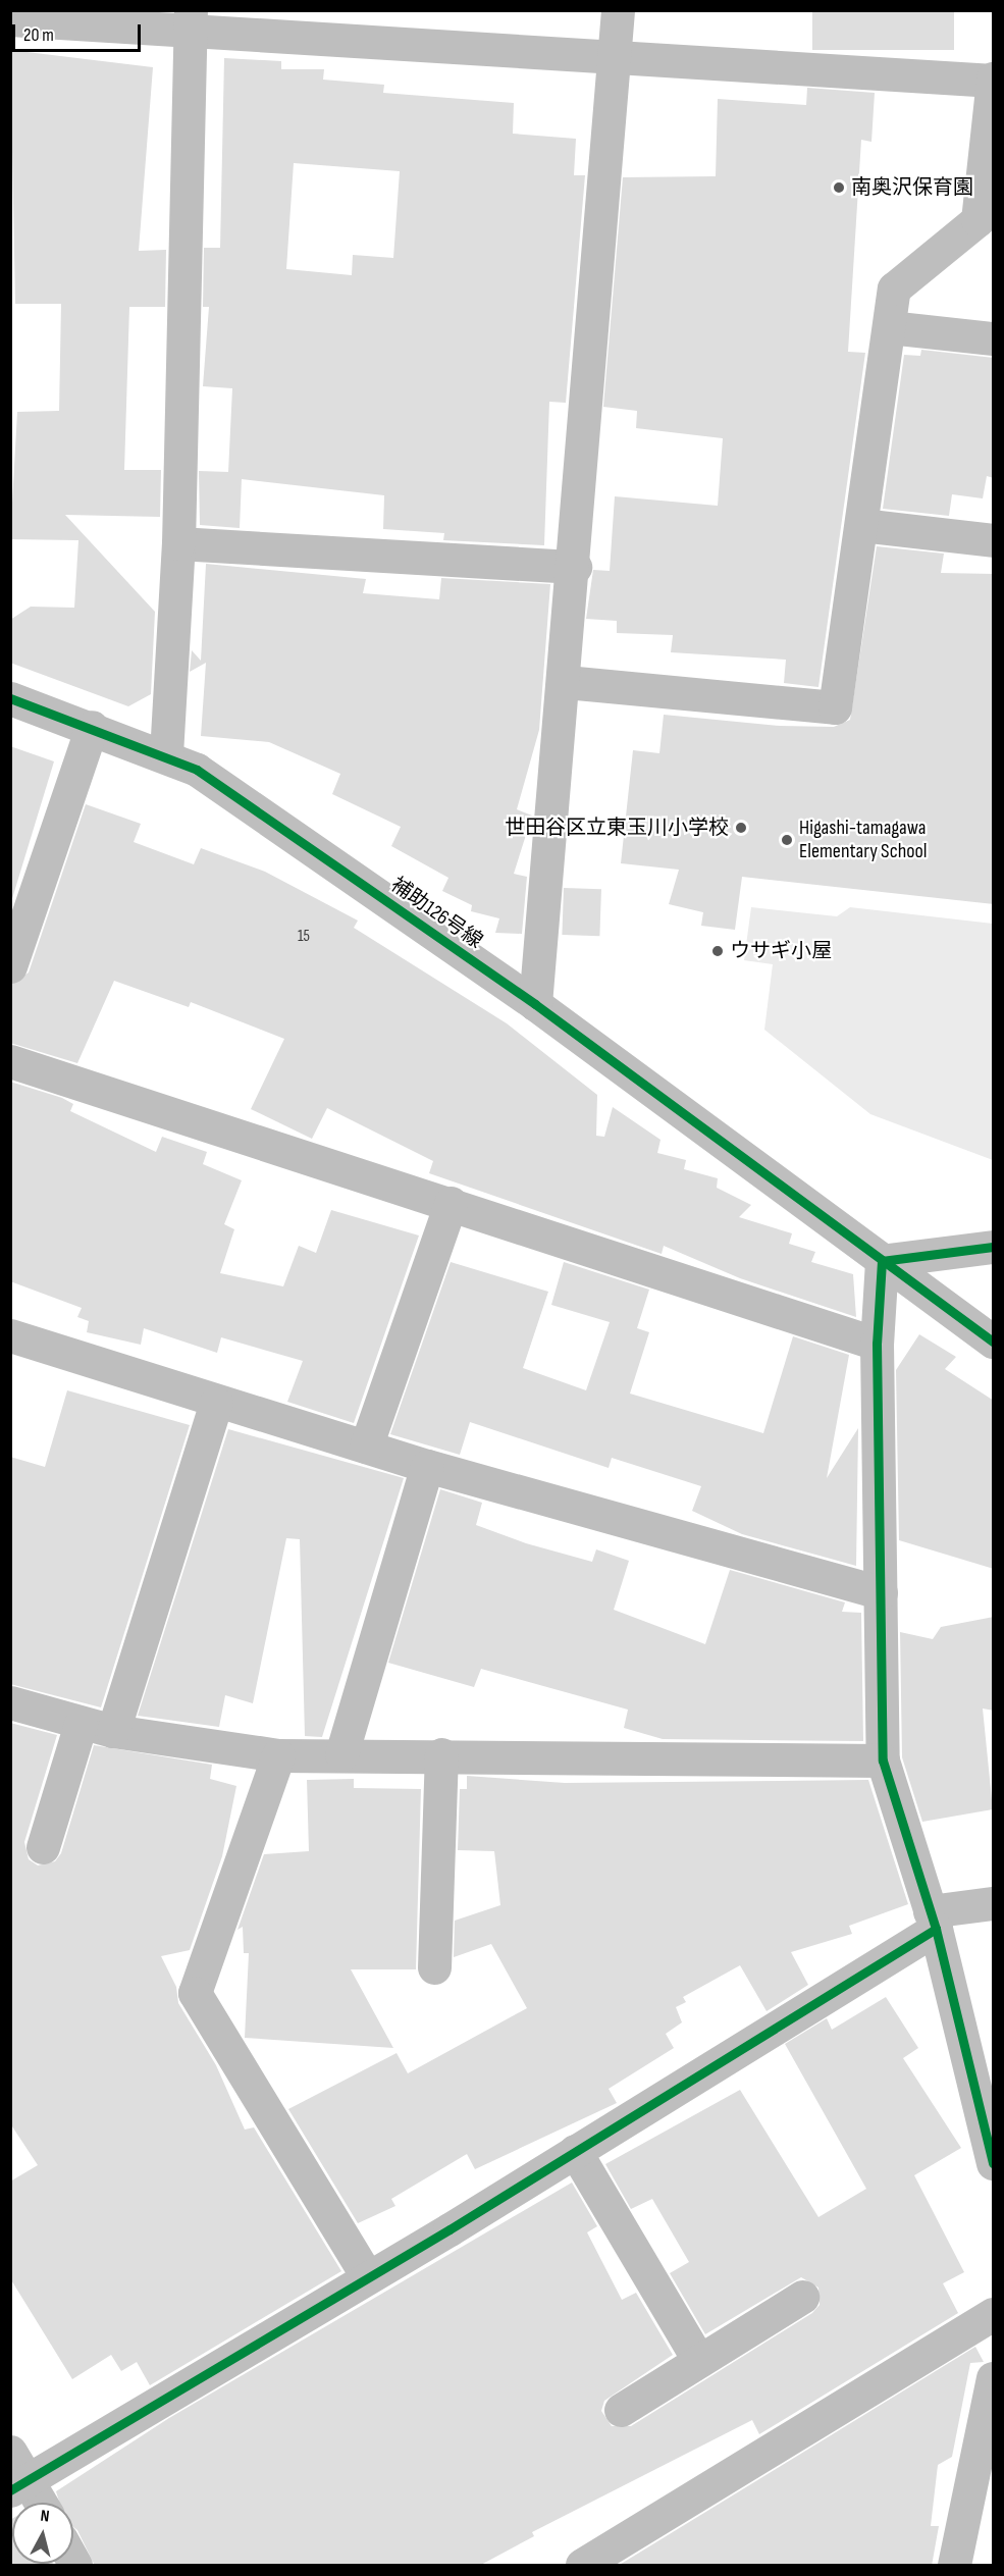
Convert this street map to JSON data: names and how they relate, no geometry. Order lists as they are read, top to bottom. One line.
{"streets":{"street":["補助126号線"]},"places":["南奥沢保育園","世田谷区立東玉川小学校","Higashi-tamagawa Elementary School","ウサギ小屋"],"house_numbers":["15"],"scale_bar":"20 m","north":"top"}
